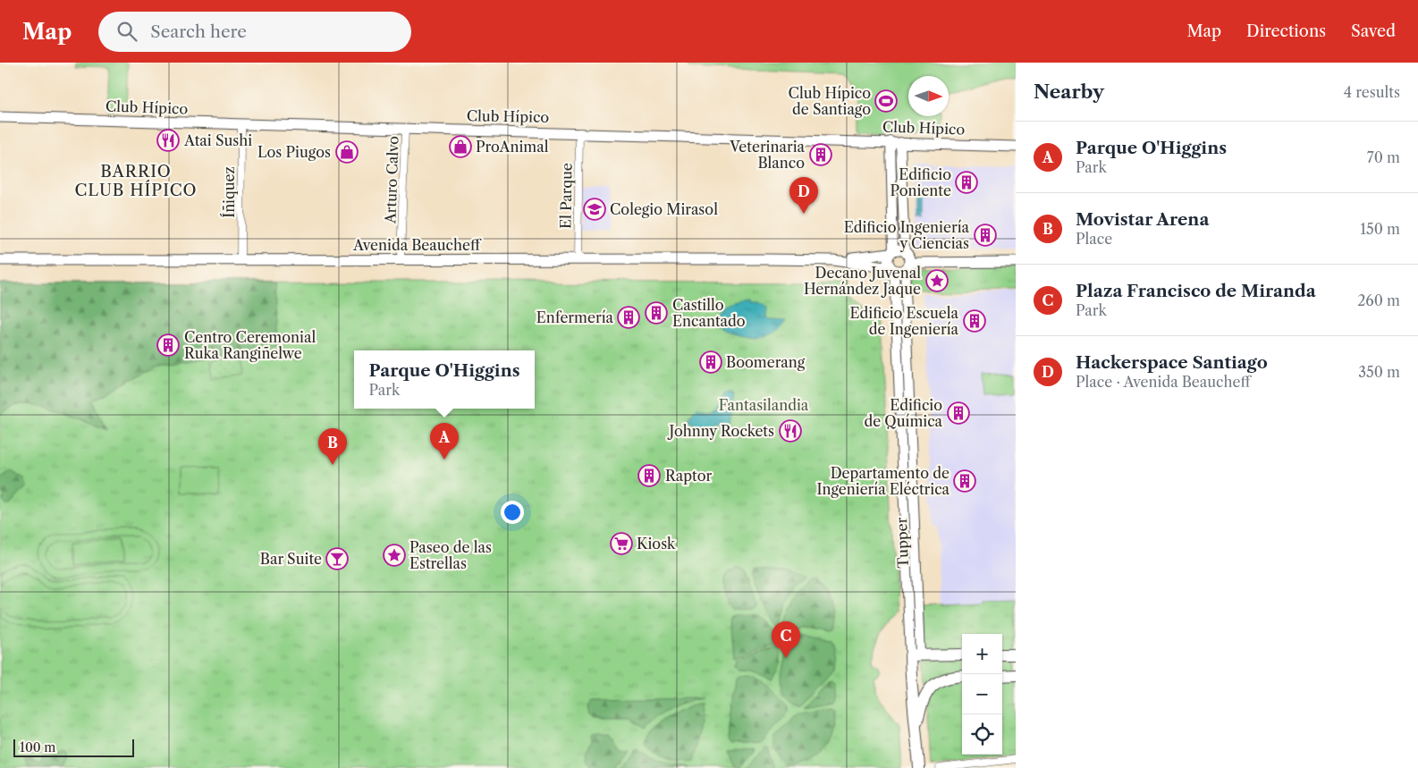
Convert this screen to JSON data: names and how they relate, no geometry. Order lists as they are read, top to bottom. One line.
{"streets":{"main road":["Club Hípico","Avenida Beaucheff"],"street":["Arturo Calvo","Íñiquez","El Parque","Tupper"]},"crossings":[["Club Hípico","Arturo Calvo"],["Club Hípico","Íñiquez"],["Club Hípico","El Parque"],["Arturo Calvo","Avenida Beaucheff"],["Íñiquez","Avenida Beaucheff"],["El Parque","Avenida Beaucheff"],["Avenida Beaucheff","Tupper"]],"districts":["BARRIO CLUB HÍPICO"],"parks":["Fantasilandia"],"places":{"sports":["Club Hípico de Santiago"],"restaurant":["Atai Sushi","Johnny Rockets"],"shop":["ProAnimal","Los Piugos"],"building":["Veterinaria Blanco","Edificio Poniente","Edificio Ingeniería y Ciencias","Castillo Encantado","Enfermería","Edificio Escuela de Ingeniería","Centro Ceremonial Ruka Rangiñelwe","Boomerang","Edificio de Química","Raptor","Departamento de Ingeniería Eléctrica"],"school or university":["Colegio Mirasol"],"place":["Decano Juvenal Hernández Jaque","Paseo de las Estrellas"],"supermarket":["Kiosk"],"bar":["Bar Suite"]},"scale_bar":"100 m","north":"right","page":{"header":"Map","search":"Search here","nav":["Map","Directions","Saved"],"heading":["Nearby","4 results"],"list":[{"mark":"A","name":"Parque O'Higgins","note":"Park","value":"70 m"},{"mark":"B","name":"Movistar Arena","note":"Place","value":"150 m"},{"mark":"C","name":"Plaza Francisco de Miranda","note":"Park","value":"260 m"},{"mark":"D","name":"Hackerspace Santiago","note":"Place · Avenida Beaucheff","value":"350 m"}],"pins":["D","A","B","C"],"popup":["Parque O'Higgins","Park"],"map_buttons":["+","−"],"scale":"100 m"}}
